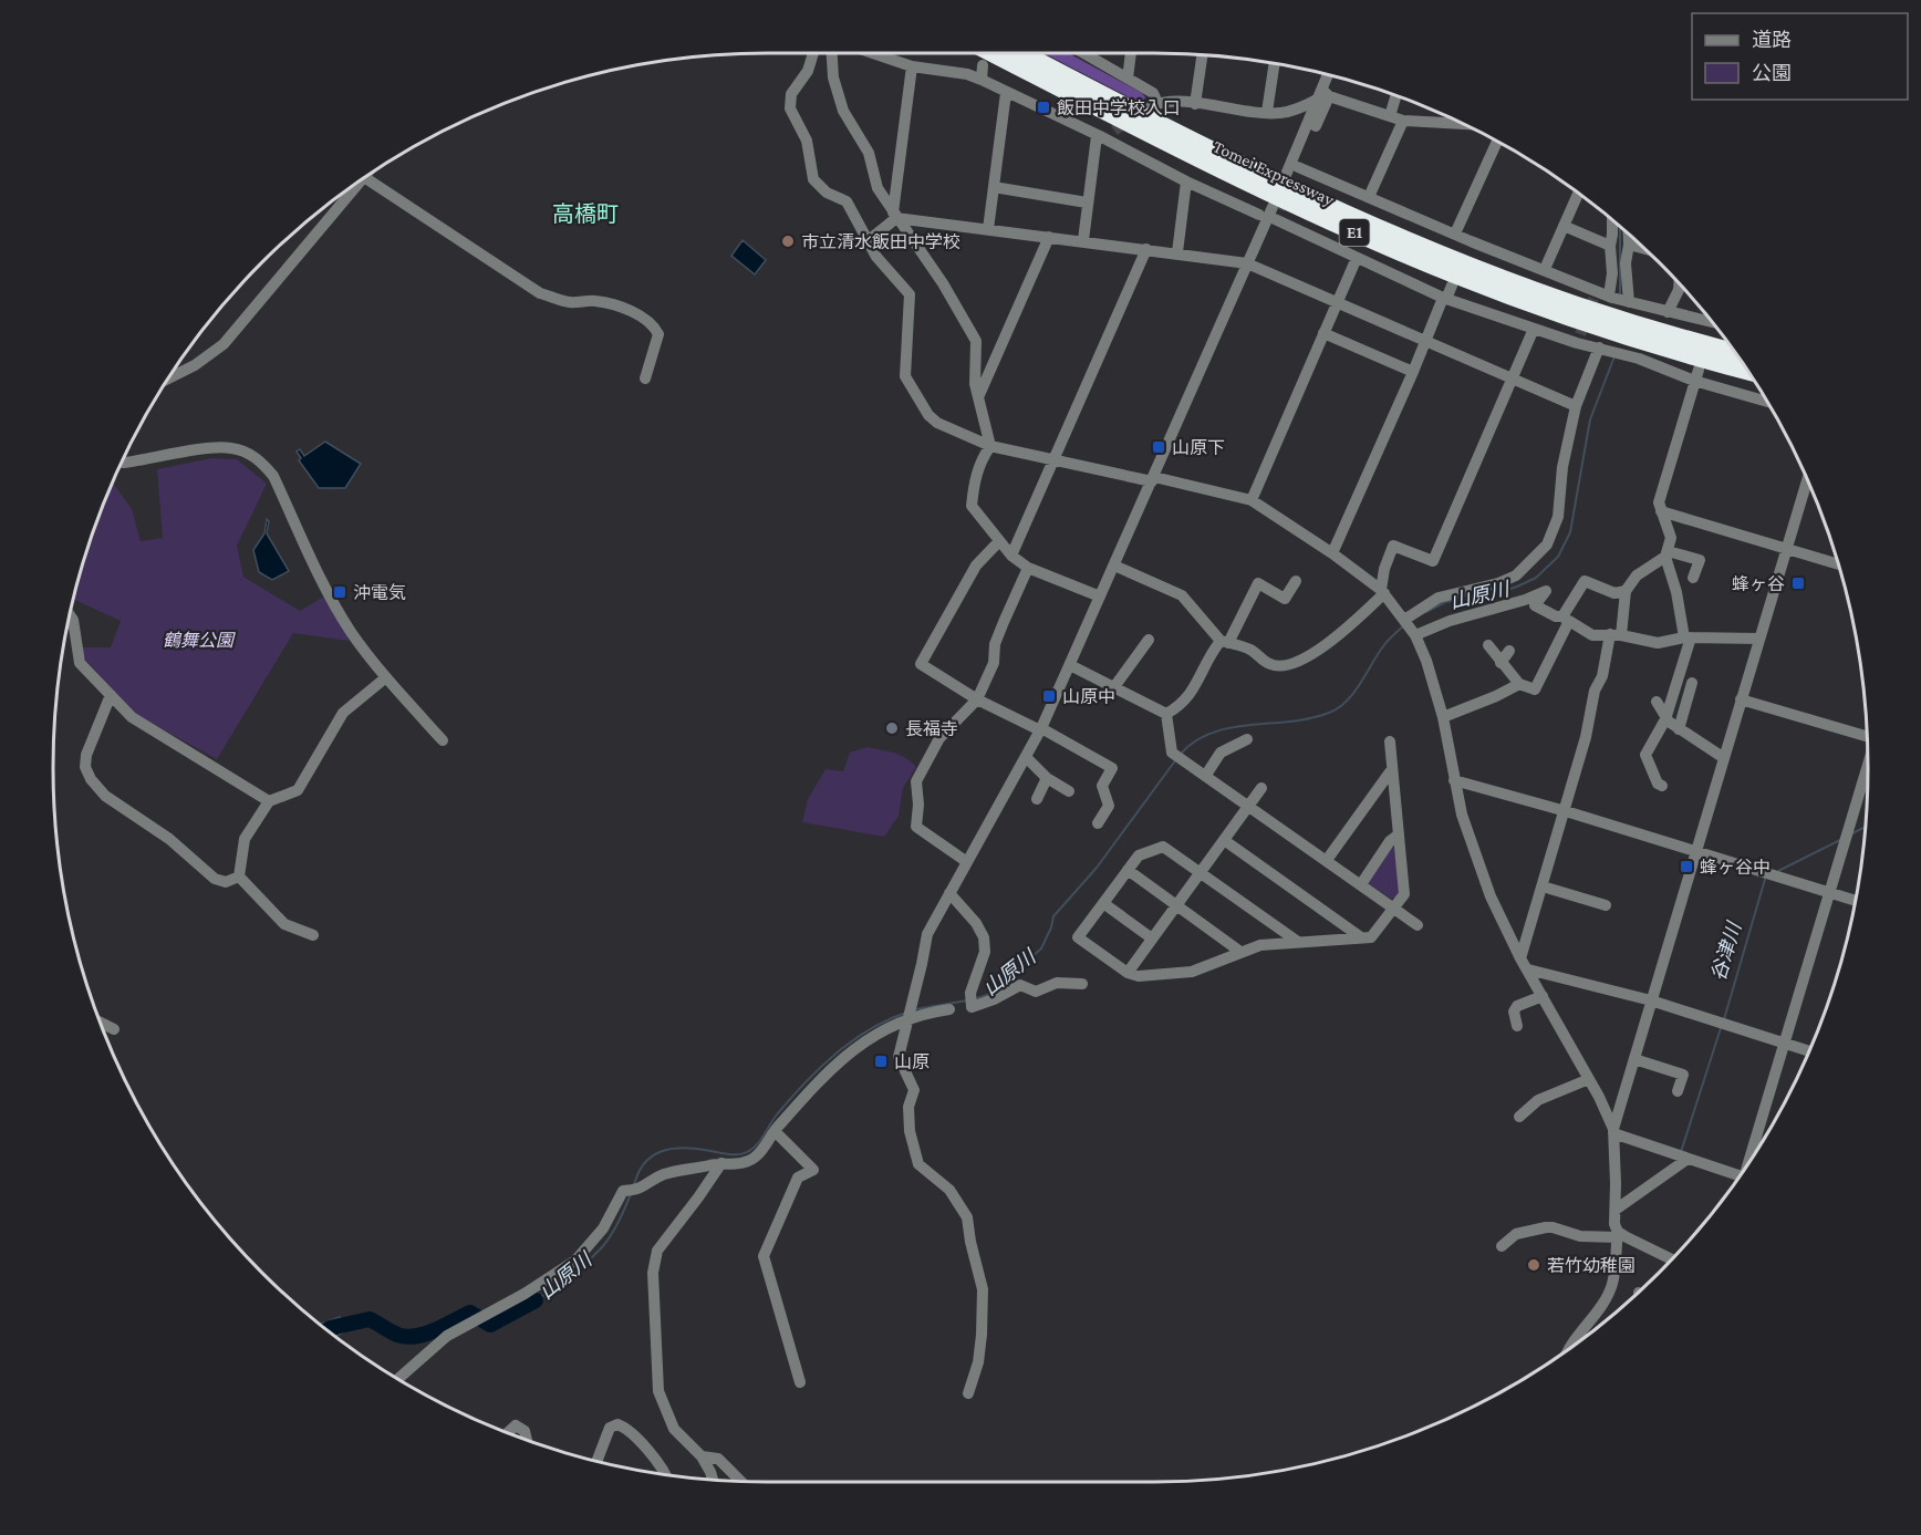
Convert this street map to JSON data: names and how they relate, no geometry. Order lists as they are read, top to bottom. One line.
{"streets":{"highway":["Tomei Expressway","E1"]},"districts":["高橋町"],"water":["山原川","谷津川"],"parks":["鶴舞公園"],"places":{"transit":["飯田中学校入口","山原下","蜂ヶ谷","沖電気","山原中","蜂ヶ谷中","山原"],"other":["市立清水飯田中学校","長福寺","若竹幼稚園"]},"legend":["道路","公園"]}
